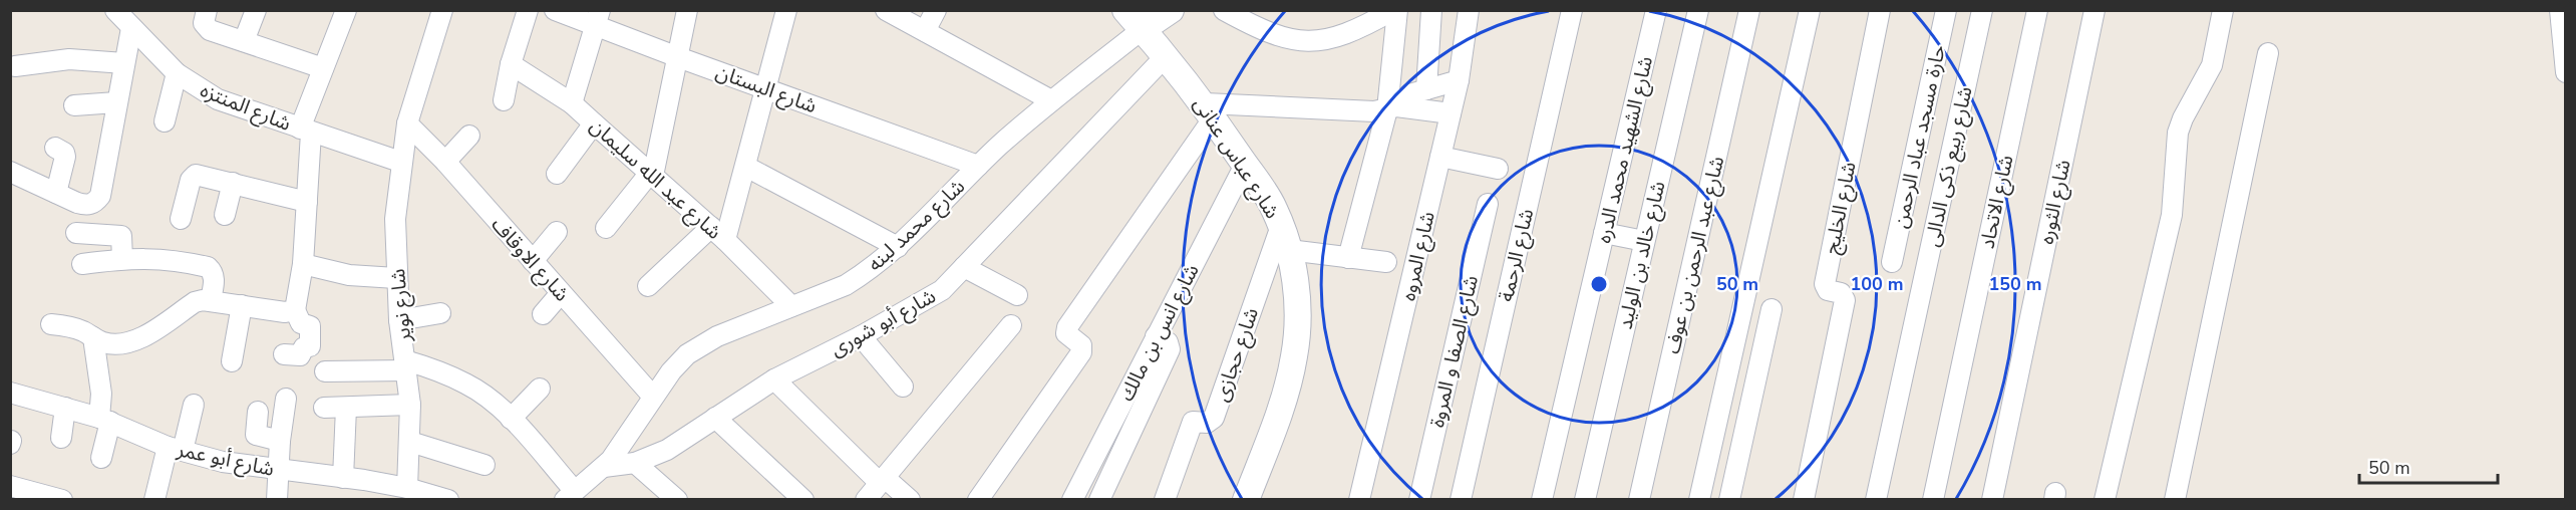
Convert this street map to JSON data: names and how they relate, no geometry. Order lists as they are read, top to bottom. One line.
{"streets":{"street":["شارع البستان","شارع المنتزه","حارة مسجد عباد الرحمن","شارع الشهيد محمد الدره","شارع عباس عنانى","شارع ربيع ذكى الدالى","شارع عبد الله سليمان","شارع الاتحاد","شارع الثوره","شارع الخليج","شارع محمد لبنه","شارع الرحمة","شارع خالد بن الوليد","شارع عبد الرحمن بن عوف","شارع المروه","شارع الاوقاف","شارع نوير","شارع أبو شورى","شارع انس بن مالك","شارع الصفا و المروة","شارع حجازى","شارع أبو عمر"]},"crossings":[["شارع البستان","شارع محمد لبنه"],["شارع المنتزه","شارع نوير"],["شارع عباس عنانى","شارع محمد لبنه"],["شارع عباس عنانى","شارع أبو شورى"],["شارع عباس عنانى","شارع انس بن مالك"],["شارع عباس عنانى","شارع حجازى"],["شارع عبد الله سليمان","شارع محمد لبنه"],["شارع محمد لبنه","شارع الاوقاف"],["شارع محمد لبنه","شارع أبو شورى"],["شارع الاوقاف","شارع نوير"],["شارع نوير","شارع أبو عمر"]],"scale_bar":"50 m","rings":["50 m","100 m","150 m"]}
